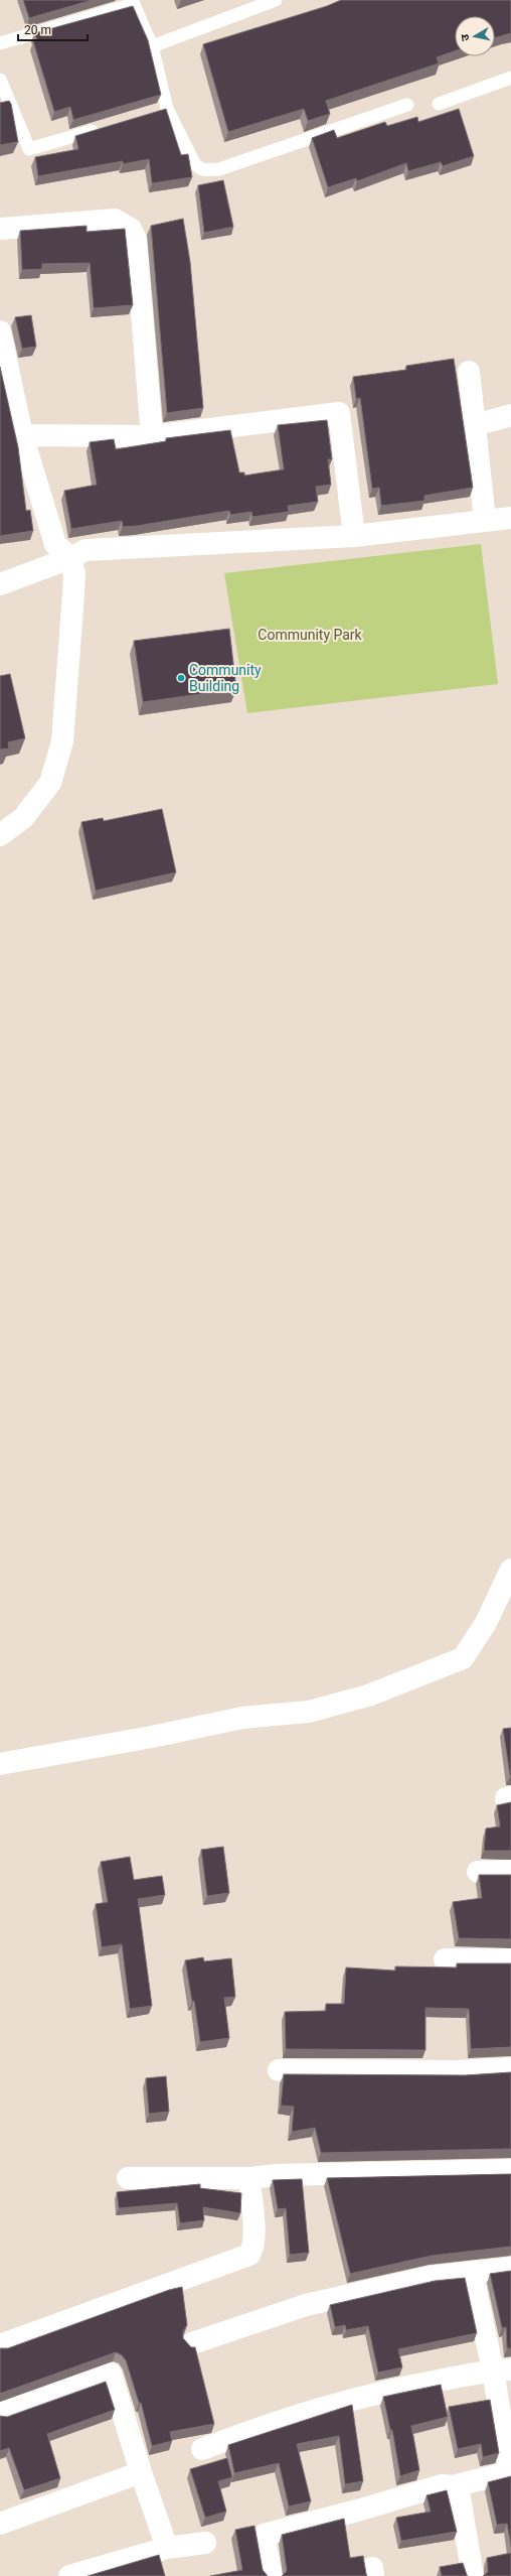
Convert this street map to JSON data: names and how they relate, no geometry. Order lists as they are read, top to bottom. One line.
{"parks":["Community Park"],"places":["Community Building"],"scale_bar":"20 m","north":"left"}
